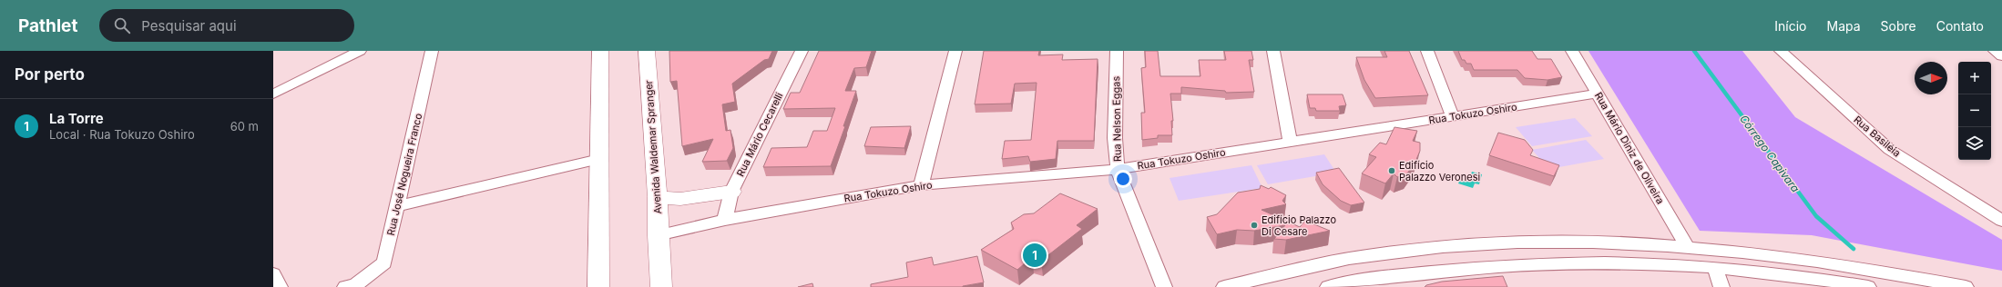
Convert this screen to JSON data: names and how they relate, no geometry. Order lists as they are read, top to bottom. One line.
{"streets":{"main road":["Avenida Waldemar Spranger"],"street":["Rua Tokuzo Oshiro","Rua Nelson Eggas","Rua Mário Cecarelli","Rua Basiléia","Rua Mário Diniz de Oliveira","Rua José Nogueira Franco"]},"crossings":[["Rua Tokuzo Oshiro","Rua Nelson Eggas"],["Rua Tokuzo Oshiro","Rua Mário Cecarelli"],["Rua Tokuzo Oshiro","Avenida Waldemar Spranger"],["Rua Tokuzo Oshiro","Rua Mário Diniz de Oliveira"]],"water":["Córrego Capivara"],"places":["Edifício Palazzo Veronesi","Edifício Palazzo Di Cesare"],"north":"right","page":{"header":"Pathlet","search":"Pesquisar aqui","nav":["Início","Mapa","Sobre","Contato"],"heading":"Por perto","map_buttons":["+","−"],"list":[{"mark":"1","name":"La Torre","note":"Local · Rua Tokuzo Oshiro","value":"60 m"}],"pins":"1"}}
